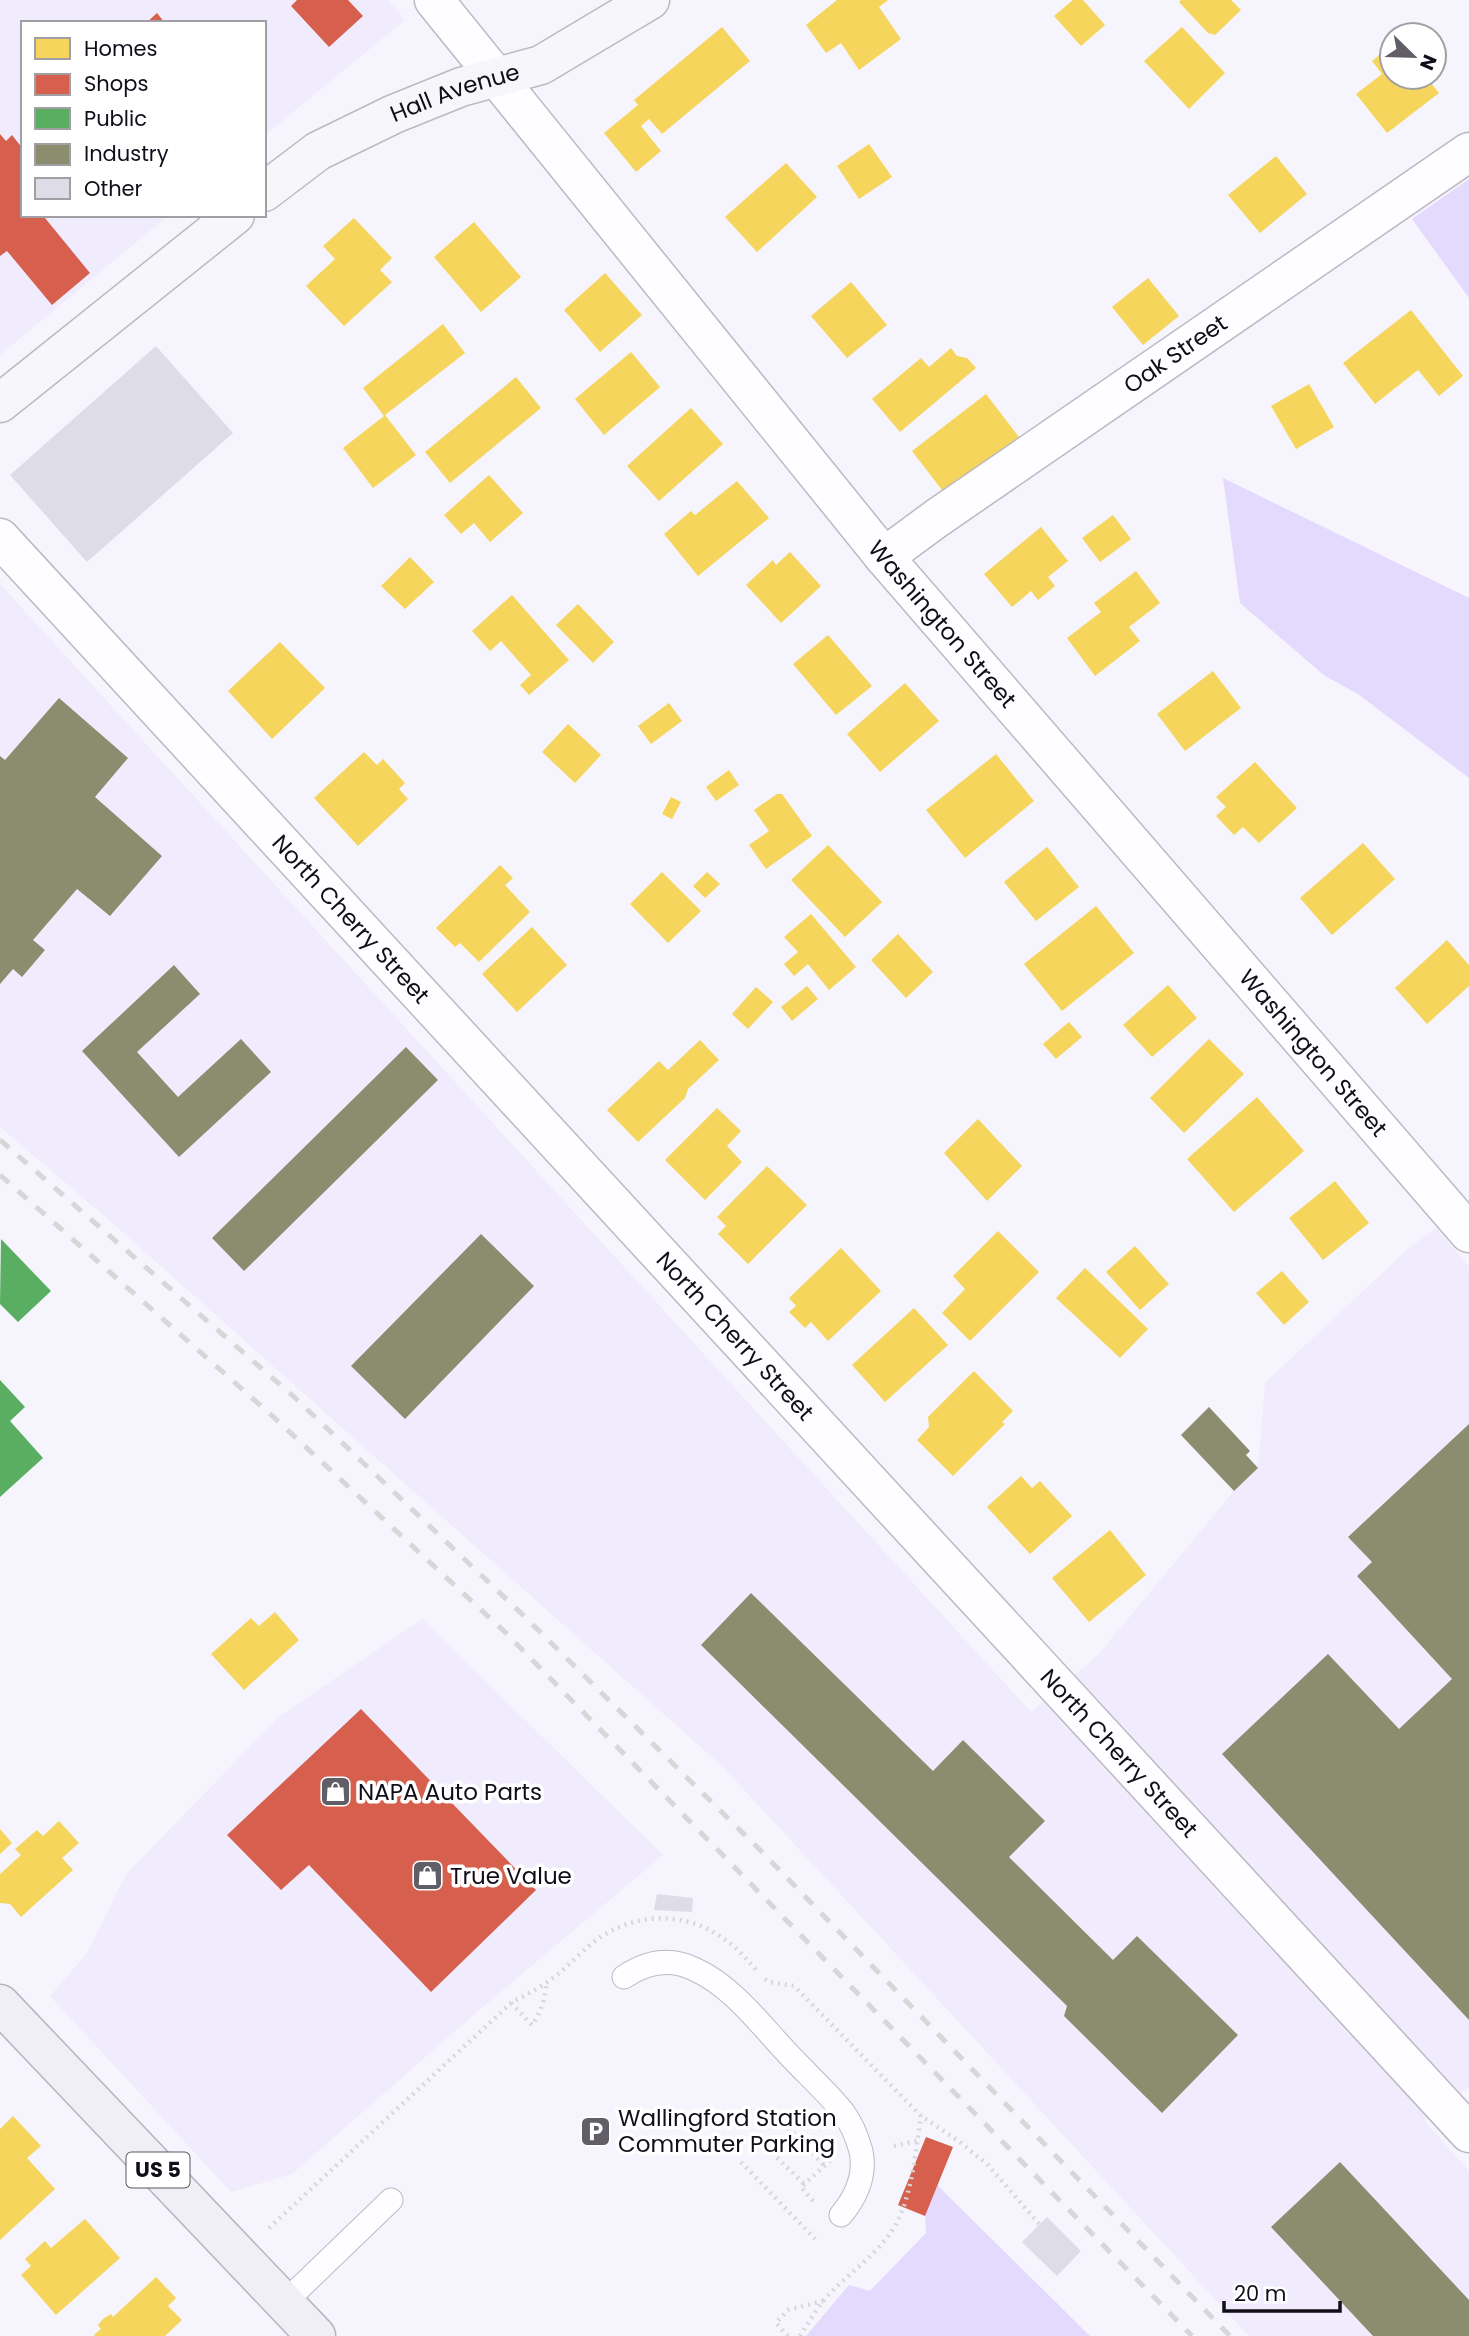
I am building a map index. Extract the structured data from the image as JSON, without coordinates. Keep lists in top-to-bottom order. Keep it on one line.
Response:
{"streets":{"main road":["Hall Avenue","US 5"],"street":["Oak Street","Washington Street","North Cherry Street"]},"crossings":[["Hall Avenue","Washington Street"],["Oak Street","Washington Street"]],"places":{"shop":["NAPA Auto Parts","True Value"],"parking":["Wallingford Station Commuter Parking"]},"legend":["Homes","Shops","Public","Industry","Other"],"scale_bar":"20 m","north":"bottom right"}
